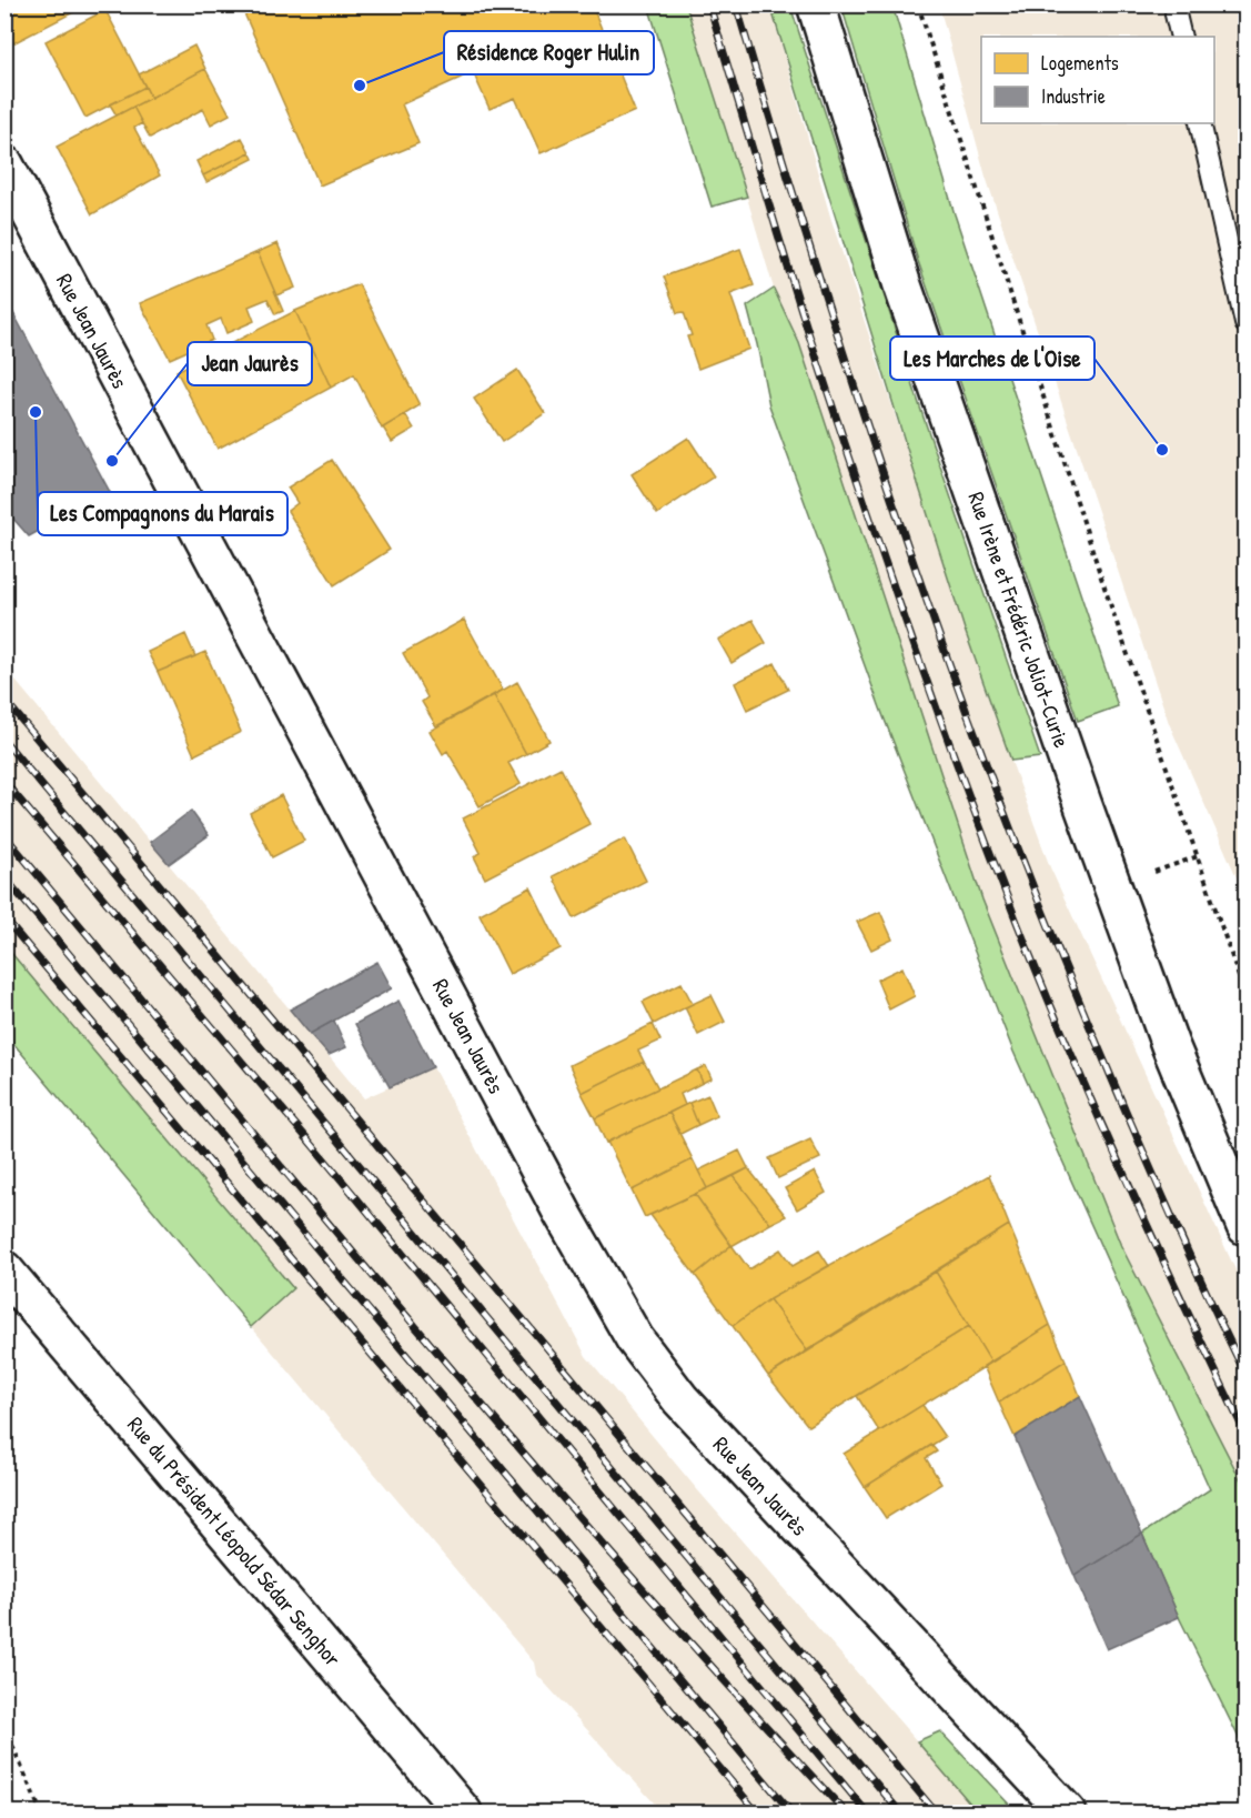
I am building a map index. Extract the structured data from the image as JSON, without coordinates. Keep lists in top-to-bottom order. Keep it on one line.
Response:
{"streets":{"street":["Rue Jean Jaurès","Rue Irène et Frédéric Joliot-Curie","Rue du Président Léopold Sédar Senghor"]},"places":["Résidence Roger Hulin","Les Compagnons du Marais","Les Marches de l'Oise","Jean Jaurès"],"legend":["Logements","Industrie"]}
